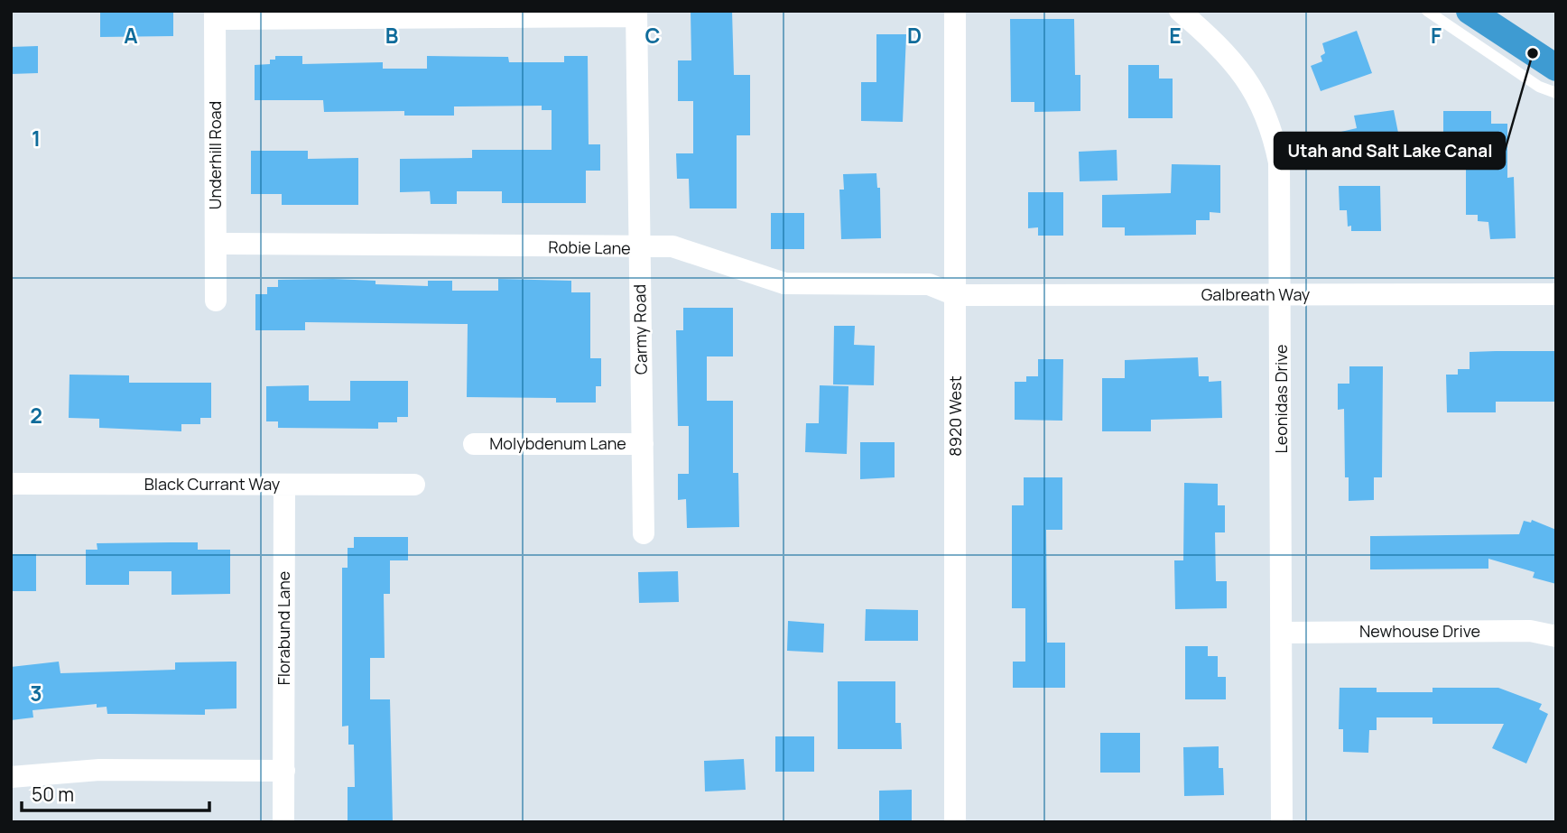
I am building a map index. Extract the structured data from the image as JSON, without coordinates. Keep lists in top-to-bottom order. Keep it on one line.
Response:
{"streets":{"street":["Underhill Road","Robie Lane","Galbreath Way","Carmy Road","Leonidas Drive","8920 West","Molybdenum Lane","Black Currant Way","Florabund Lane","Newhouse Drive"]},"crossings":[["Underhill Road","Robie Lane"],["Robie Lane","Galbreath Way"],["Robie Lane","Carmy Road"],["Robie Lane","8920 West"],["Galbreath Way","Leonidas Drive"],["Galbreath Way","8920 West"],["Carmy Road","Molybdenum Lane"],["Leonidas Drive","Newhouse Drive"],["Black Currant Way","Florabund Lane"]],"places":["Utah and Salt Lake Canal"],"scale_bar":"50 m","grid":{"columns":["A","B","C","D","E","F"],"rows":["1","2","3"]}}
